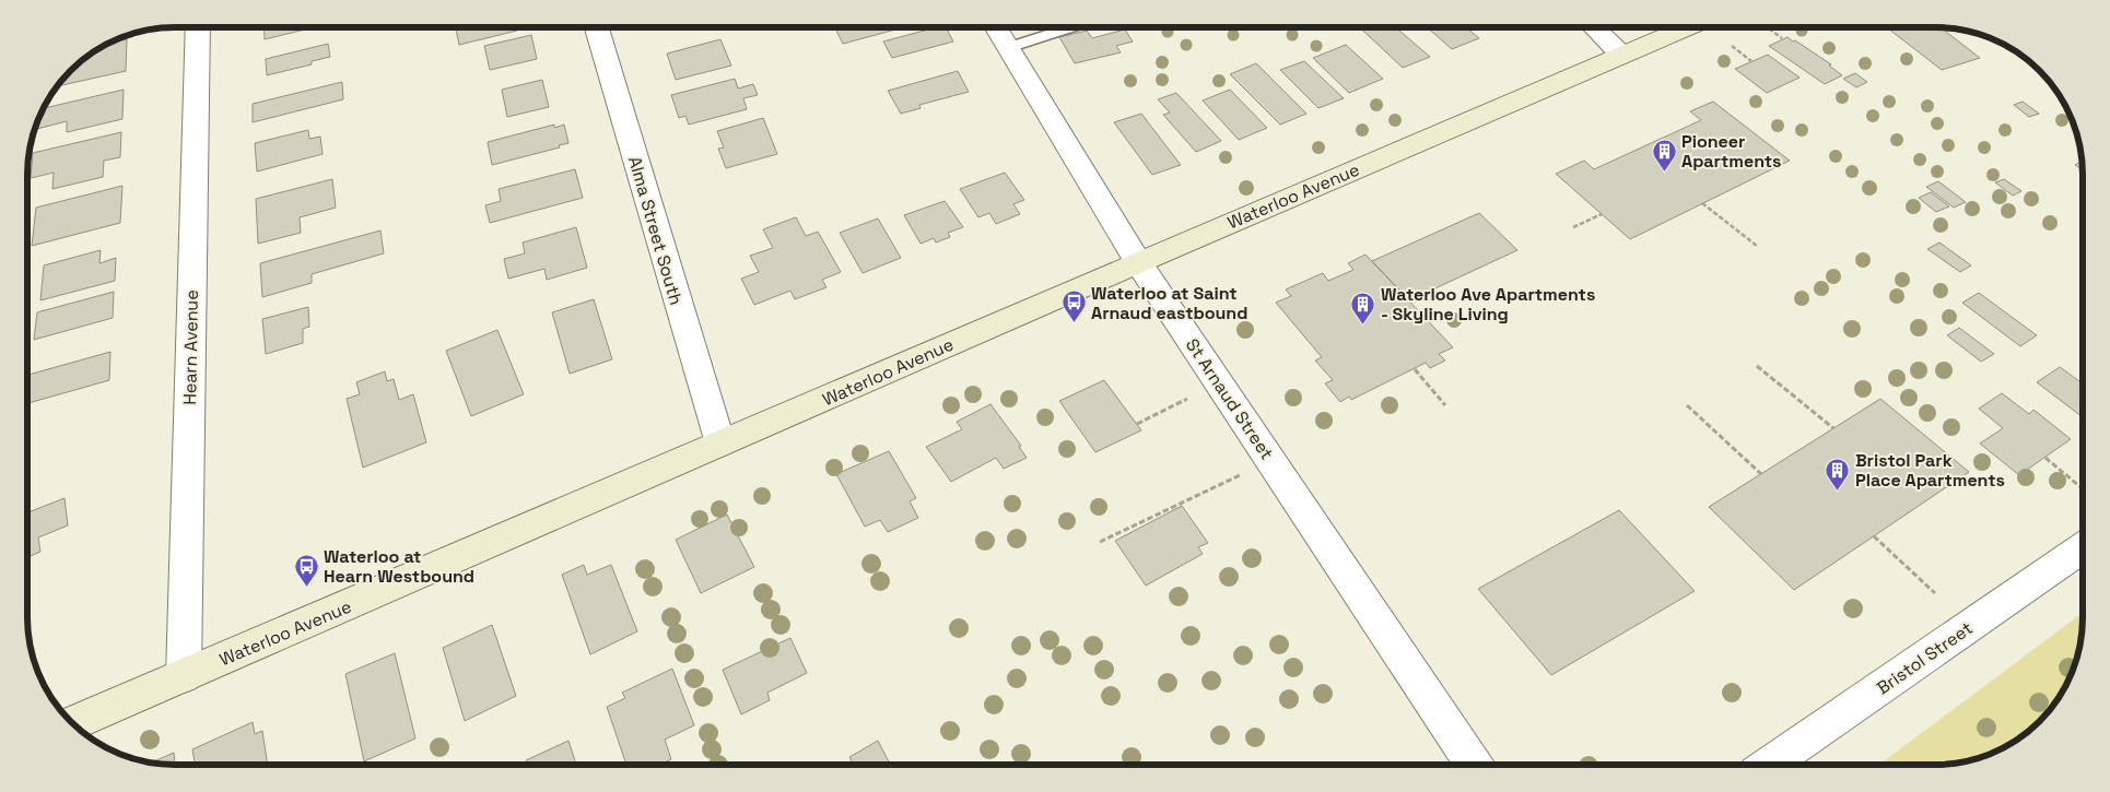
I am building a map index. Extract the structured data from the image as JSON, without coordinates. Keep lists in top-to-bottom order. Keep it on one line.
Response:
{"streets":{"street":["Waterloo Avenue","Alma Street South","Hearn Avenue","St Arnaud Street","Bristol Street"]},"crossings":[["Waterloo Avenue","Alma Street South"],["Waterloo Avenue","Hearn Avenue"],["Waterloo Avenue","St Arnaud Street"]],"places":{"building":["Pioneer Apartments","Waterloo Ave Apartments - Skyline Living","Bristol Park Place Apartments"],"bus stop":["Waterloo at Saint Arnaud eastbound","Waterloo at Hearn Westbound"]}}
